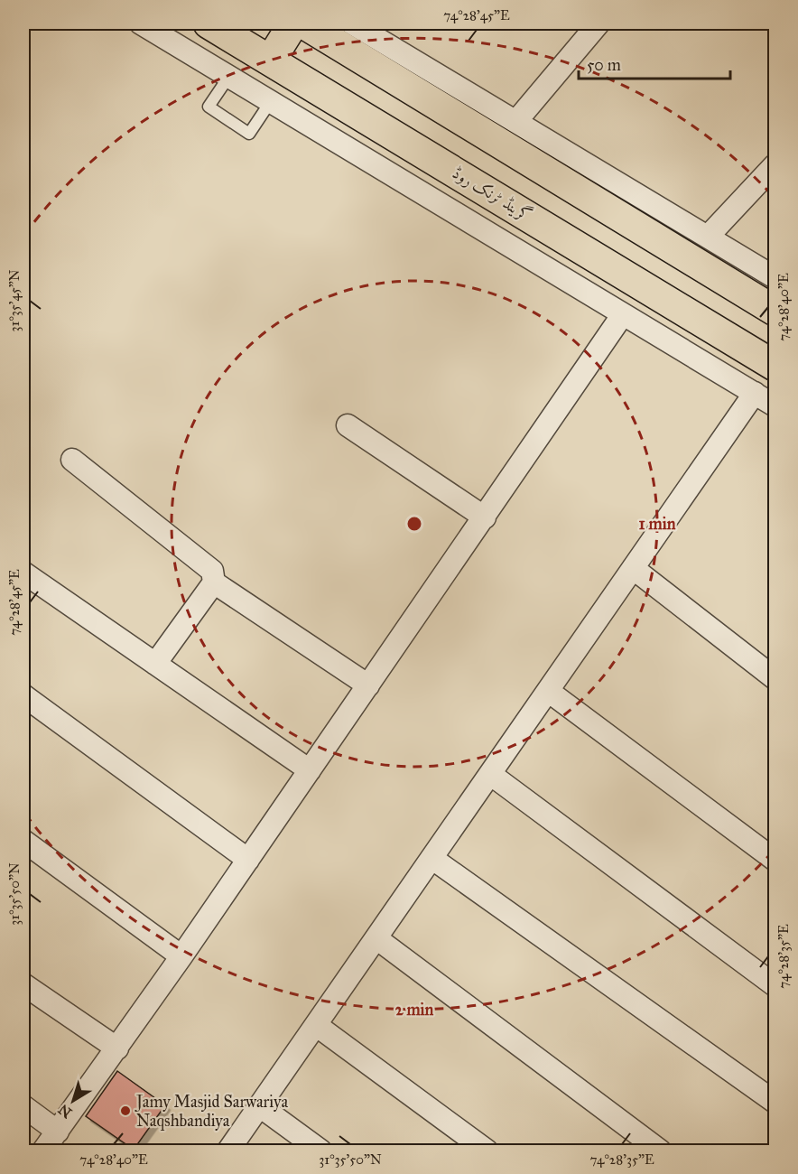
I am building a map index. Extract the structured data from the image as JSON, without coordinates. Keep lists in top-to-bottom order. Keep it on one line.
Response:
{"streets":{"highway":["گرینڈ ٹرنک روڈ"]},"places":["Jamy Masjid Sarwariya Naqshbandiya"],"scale_bar":"50 m","north":"bottom left","coordinates":["74°28'45\"E","31°35'45\"N","74°28'40\"E","31°35'50\"N","74°28'35\"E"],"rings":["1 min","2 min"]}
